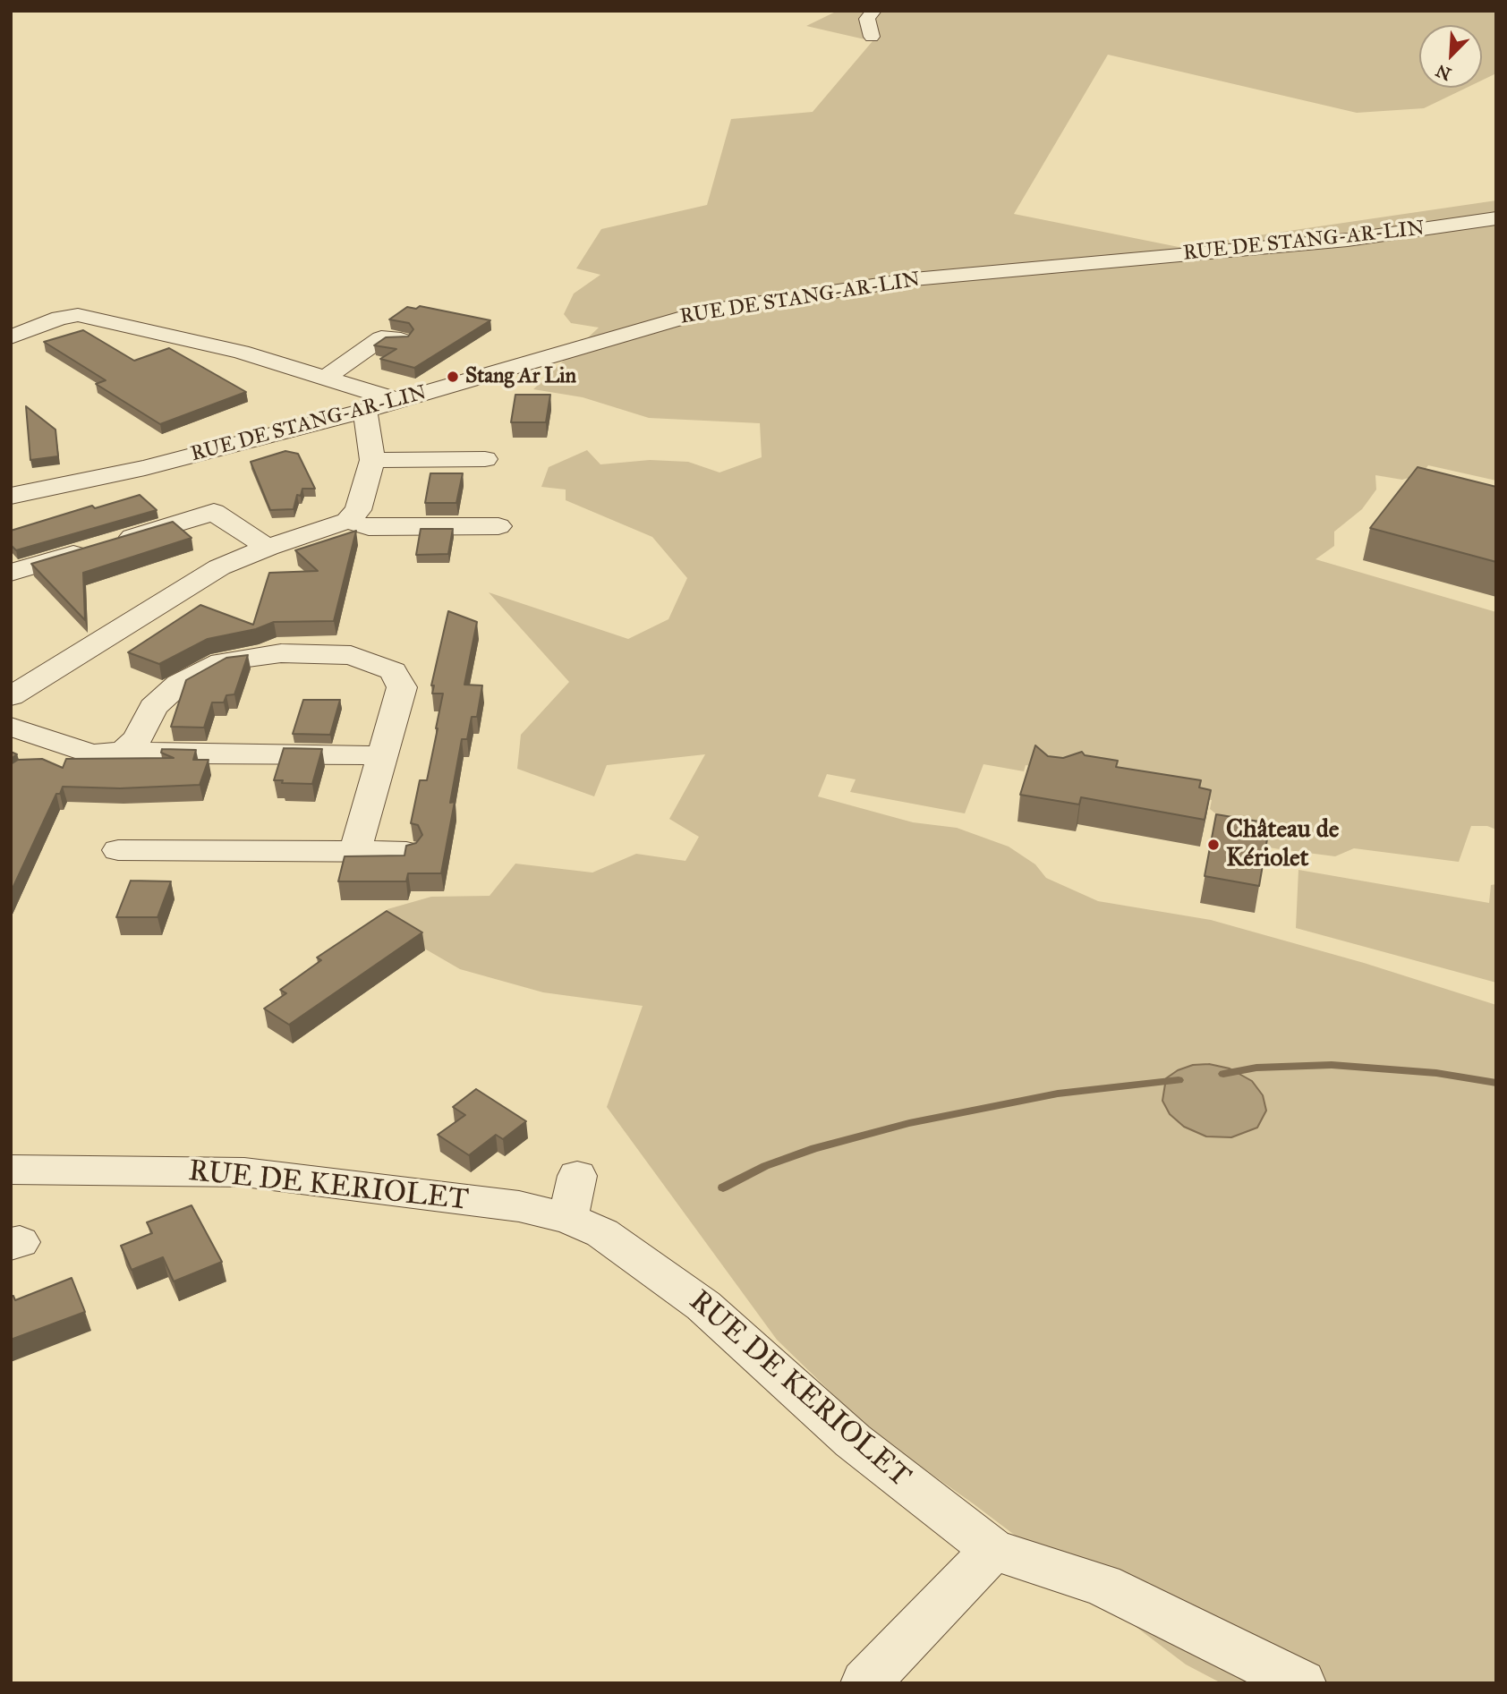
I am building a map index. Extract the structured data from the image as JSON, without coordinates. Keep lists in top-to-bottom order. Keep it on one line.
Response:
{"streets":{"street":["RUE DE STANG-AR-LIN","RUE DE KERIOLET"]},"places":["Stang Ar Lin","Château de Kériolet"],"north":"bottom left"}
